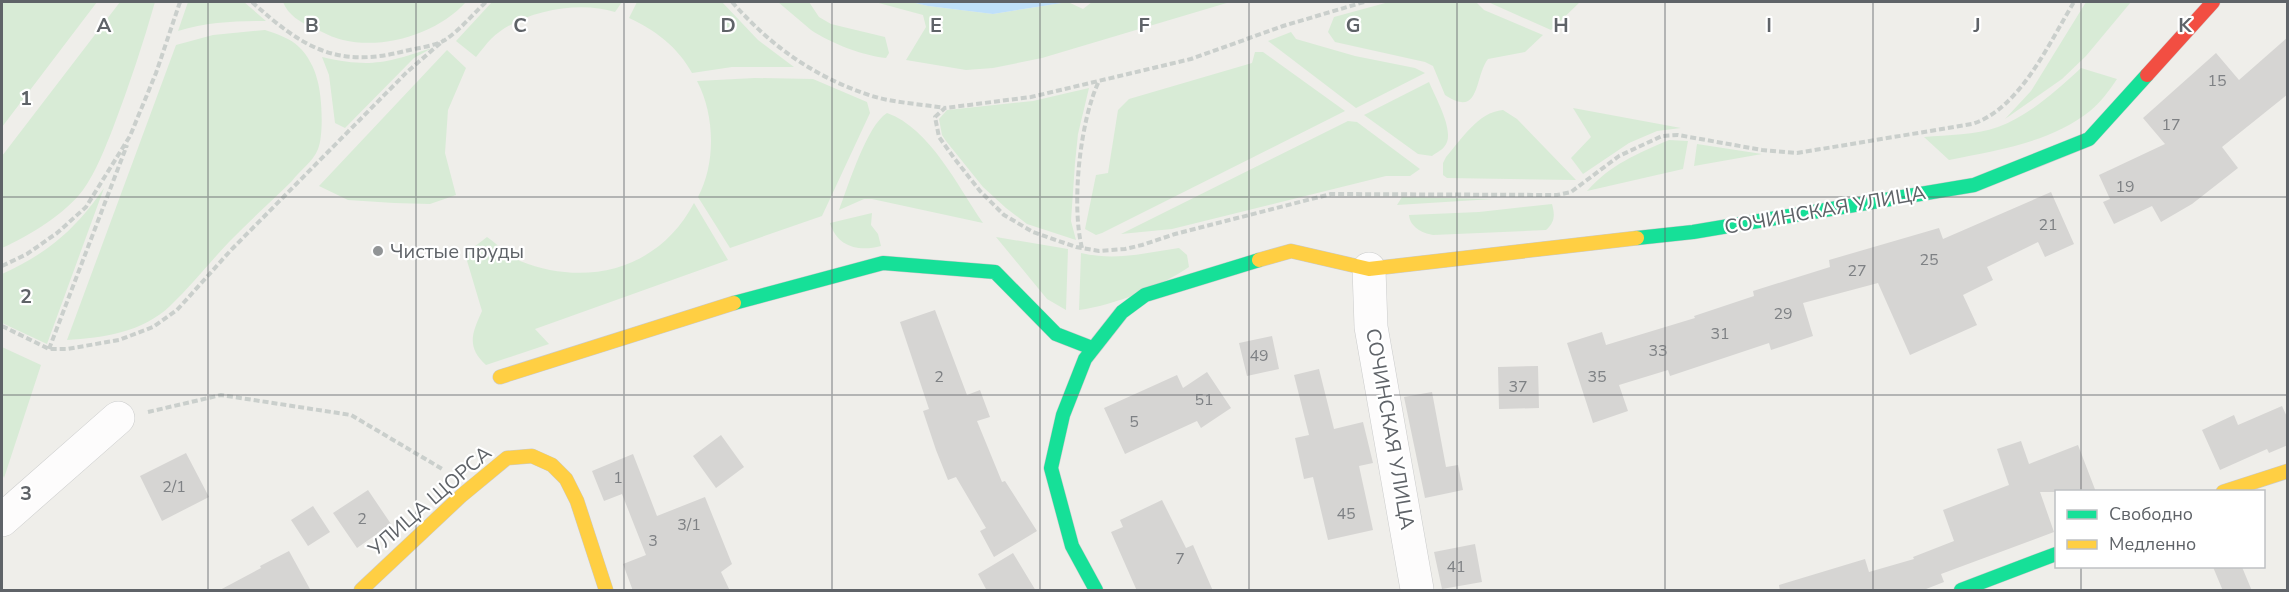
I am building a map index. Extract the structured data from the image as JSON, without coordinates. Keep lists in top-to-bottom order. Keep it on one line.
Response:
{"streets":{"street":["СОЧИНСКАЯ УЛИЦА","УЛИЦА ЩОРСА"]},"places":["Чистые пруды"],"house_numbers":["15","17","19","21","25","27","29","31","33","49","2","35","37","51","5","1","2/1","45","2","3/1","3","7","41"],"legend":["Свободно","Медленно"],"grid":{"columns":["A","B","C","D","E","F","G","H","I","J","K"],"rows":["1","2","3"]}}
